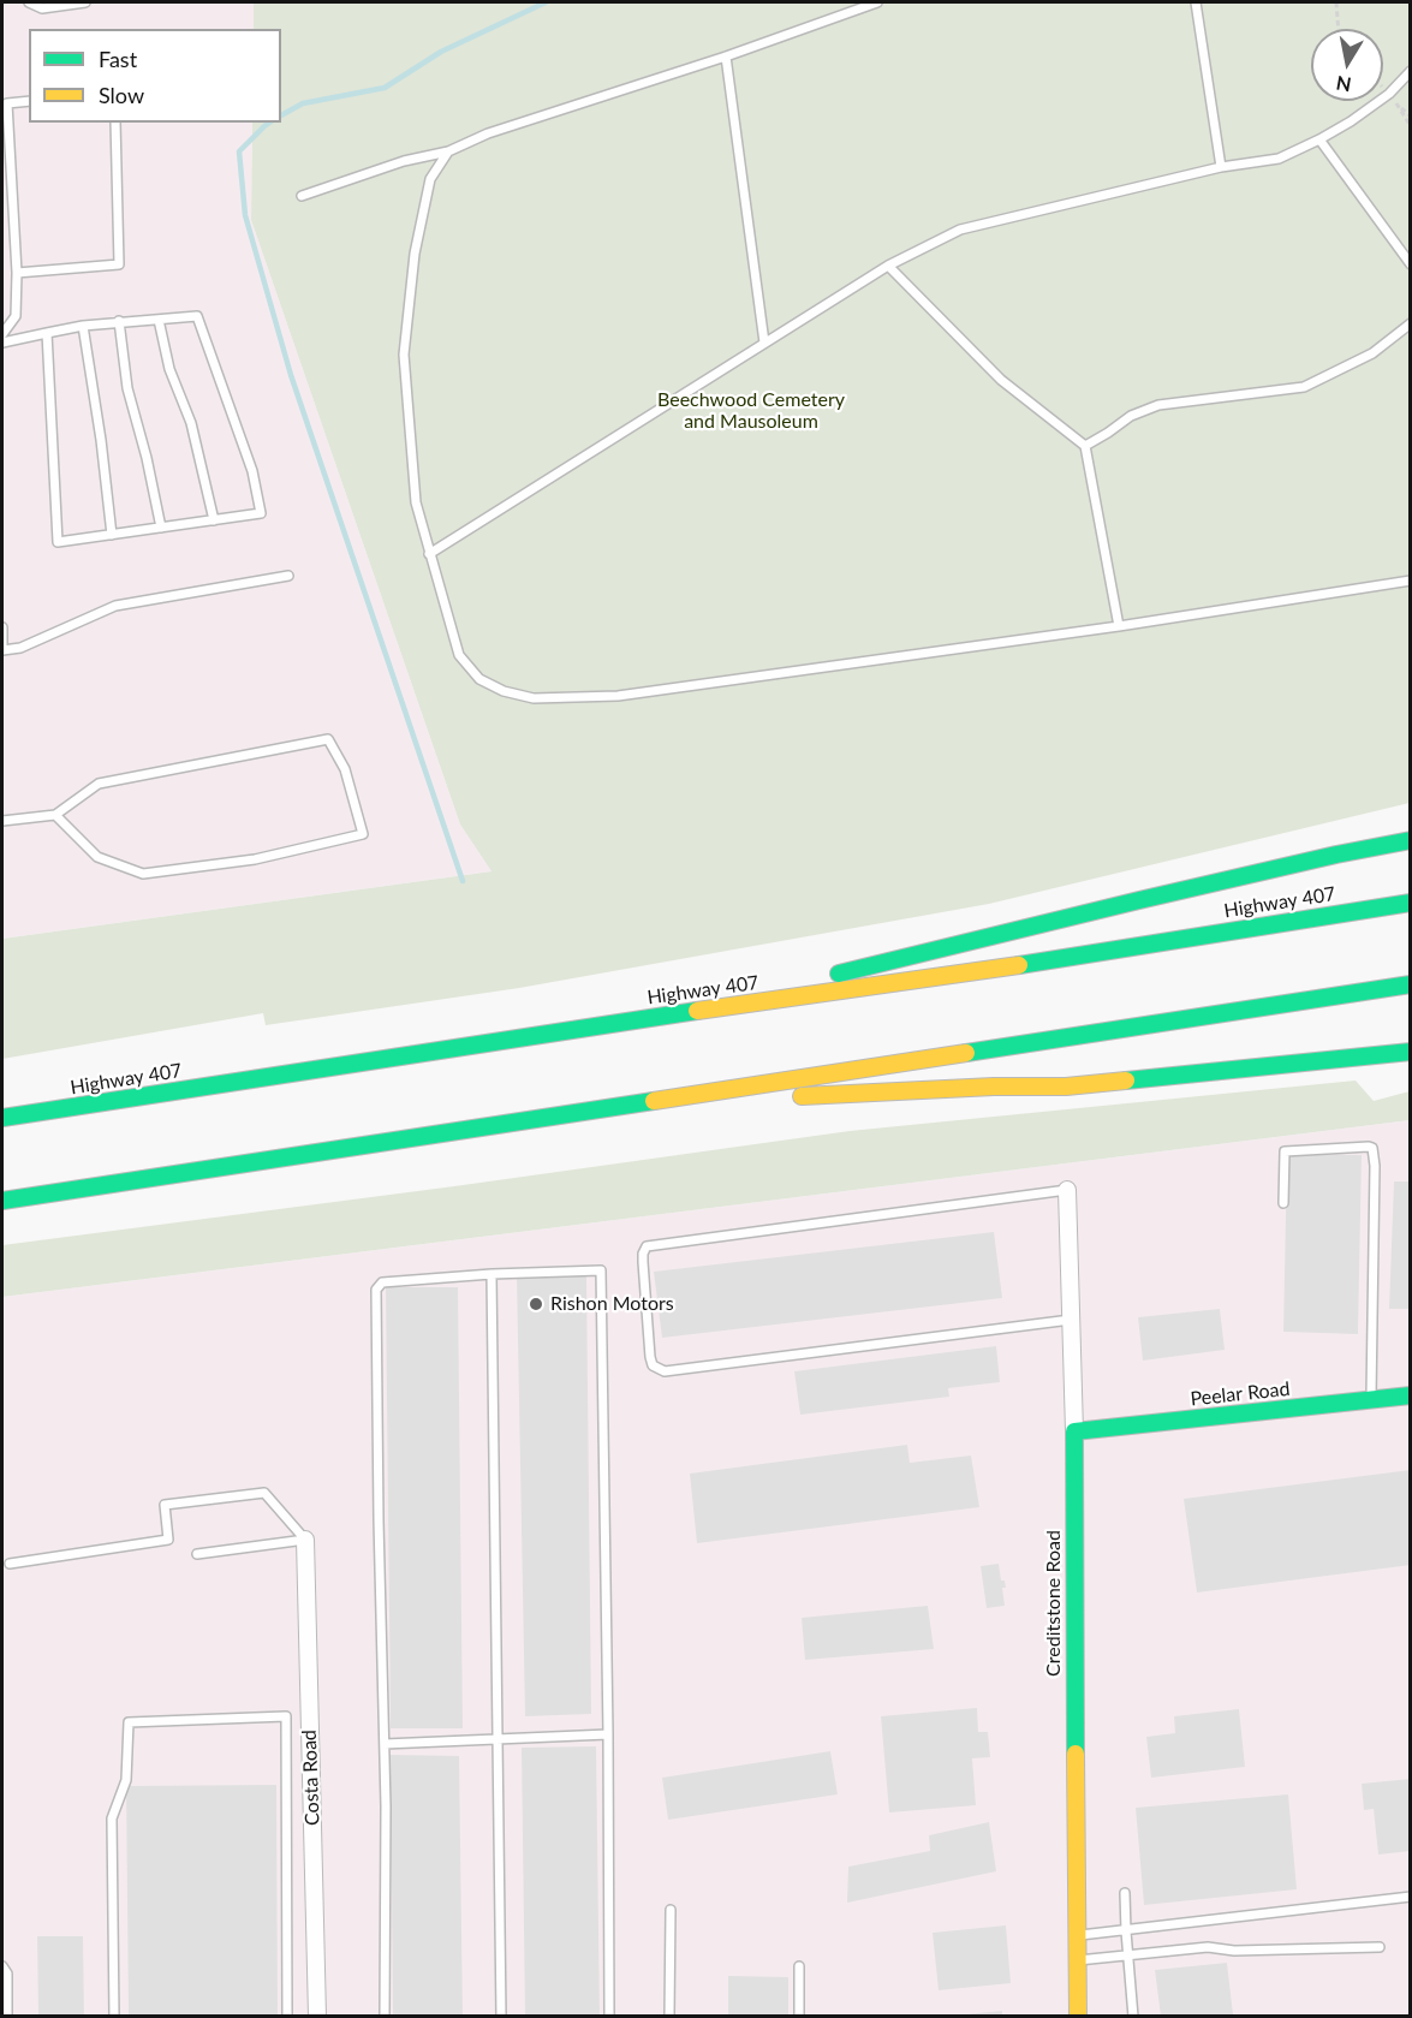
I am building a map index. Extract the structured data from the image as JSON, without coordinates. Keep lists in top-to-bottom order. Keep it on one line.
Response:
{"streets":{"main road":["Highway 407","Peelar Road","Creditstone Road"],"street":["Costa Road"]},"crossings":[["Peelar Road","Creditstone Road"]],"parks":["Beechwood Cemetery and Mausoleum"],"places":["Rishon Motors"],"legend":["Fast","Slow"],"north":"bottom"}
